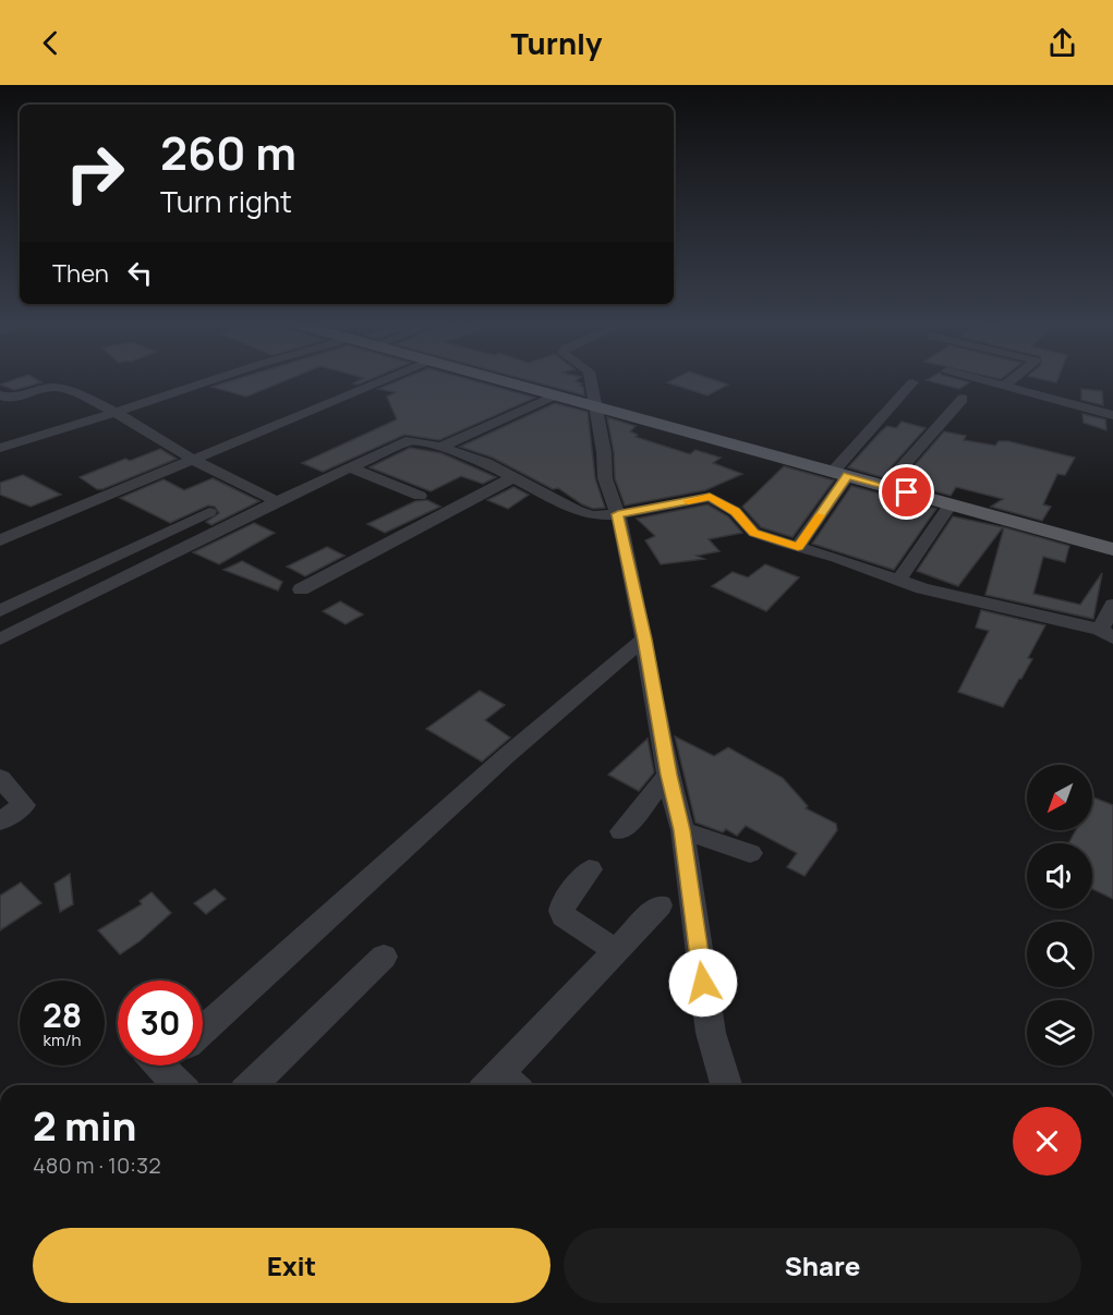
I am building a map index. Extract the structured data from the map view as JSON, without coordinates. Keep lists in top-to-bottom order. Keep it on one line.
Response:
{"north":"bottom left","page":{"header":"Turnly","turn":["260 m","Turn right"],"then":"Then","speed":"28 km/h","limit":"30","heading":["2 min","480 m · 10:32"],"buttons":["Exit","Share"]}}
